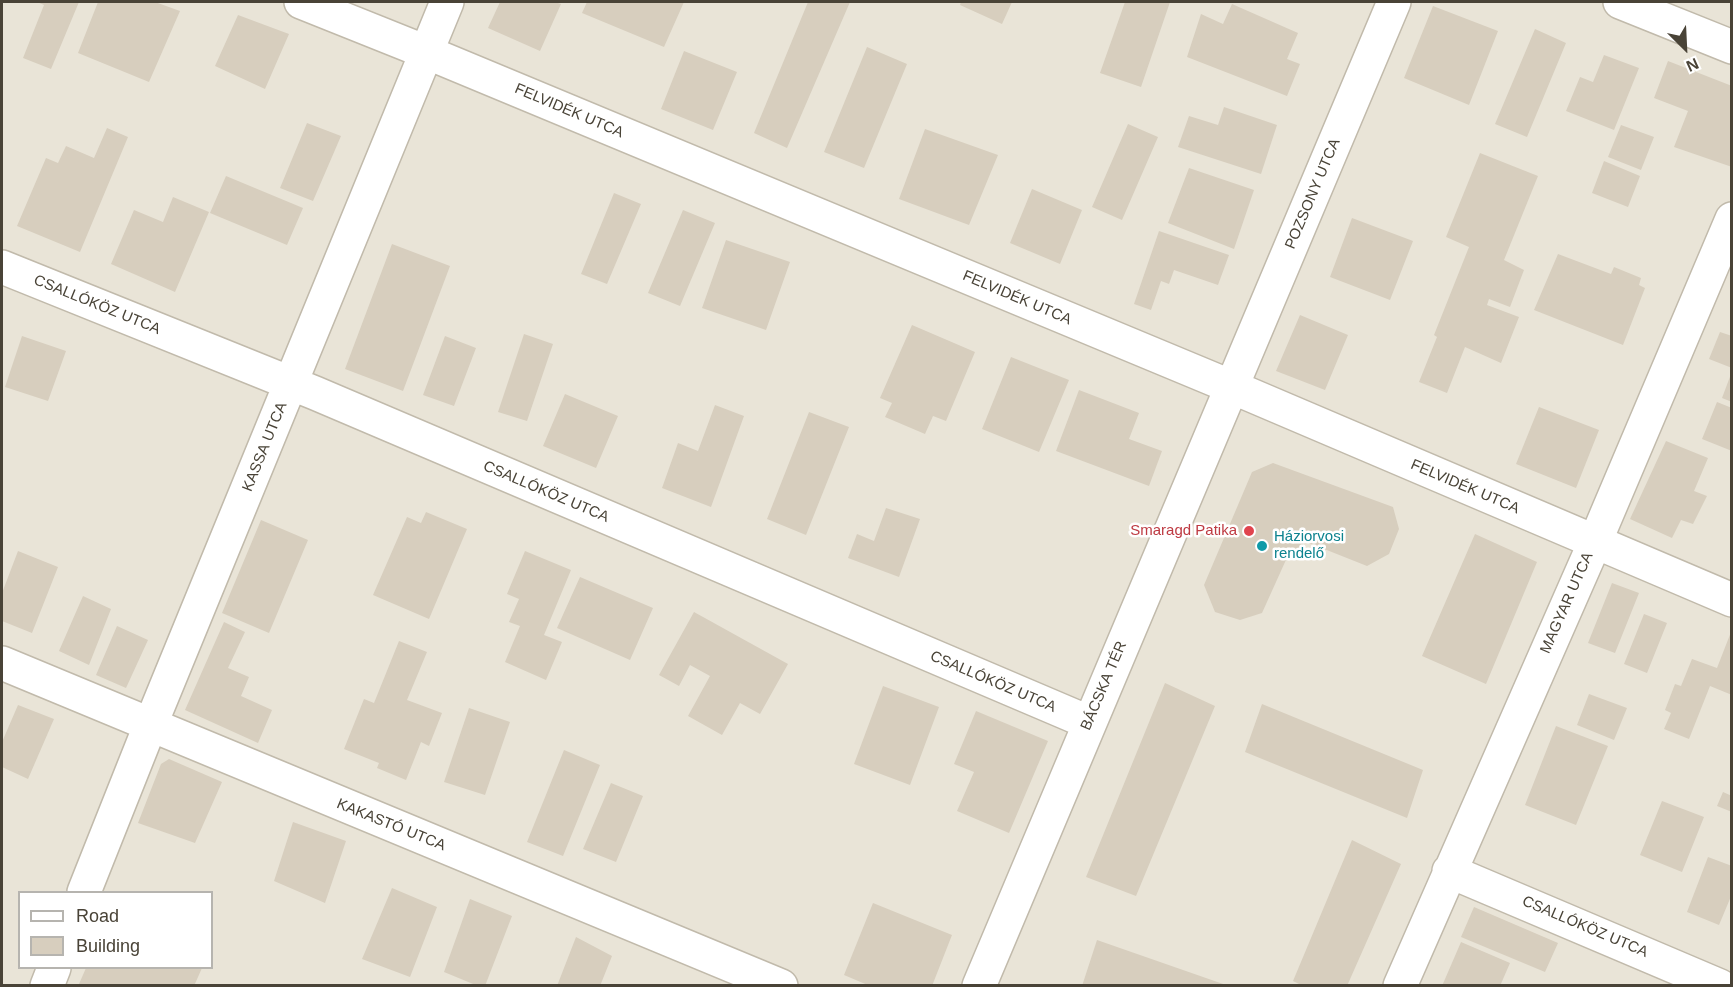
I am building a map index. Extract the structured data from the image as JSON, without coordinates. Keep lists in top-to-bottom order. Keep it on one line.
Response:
{"streets":{"street":["FELVIDÉK UTCA","POZSONY UTCA","CSALLÓKÖZ UTCA","KASSA UTCA","MAGYAR UTCA","BÁCSKA TÉR","KAKASTÓ UTCA"]},"crossings":[["FELVIDÉK UTCA","POZSONY UTCA"],["FELVIDÉK UTCA","KASSA UTCA"],["FELVIDÉK UTCA","MAGYAR UTCA"],["FELVIDÉK UTCA","BÁCSKA TÉR"],["POZSONY UTCA","BÁCSKA TÉR"],["CSALLÓKÖZ UTCA","KASSA UTCA"],["CSALLÓKÖZ UTCA","MAGYAR UTCA"],["CSALLÓKÖZ UTCA","BÁCSKA TÉR"],["KASSA UTCA","KAKASTÓ UTCA"]],"places":["Smaragd Patika","Háziorvosi rendelő"],"legend":["Road","Building"],"north":"bottom right"}
